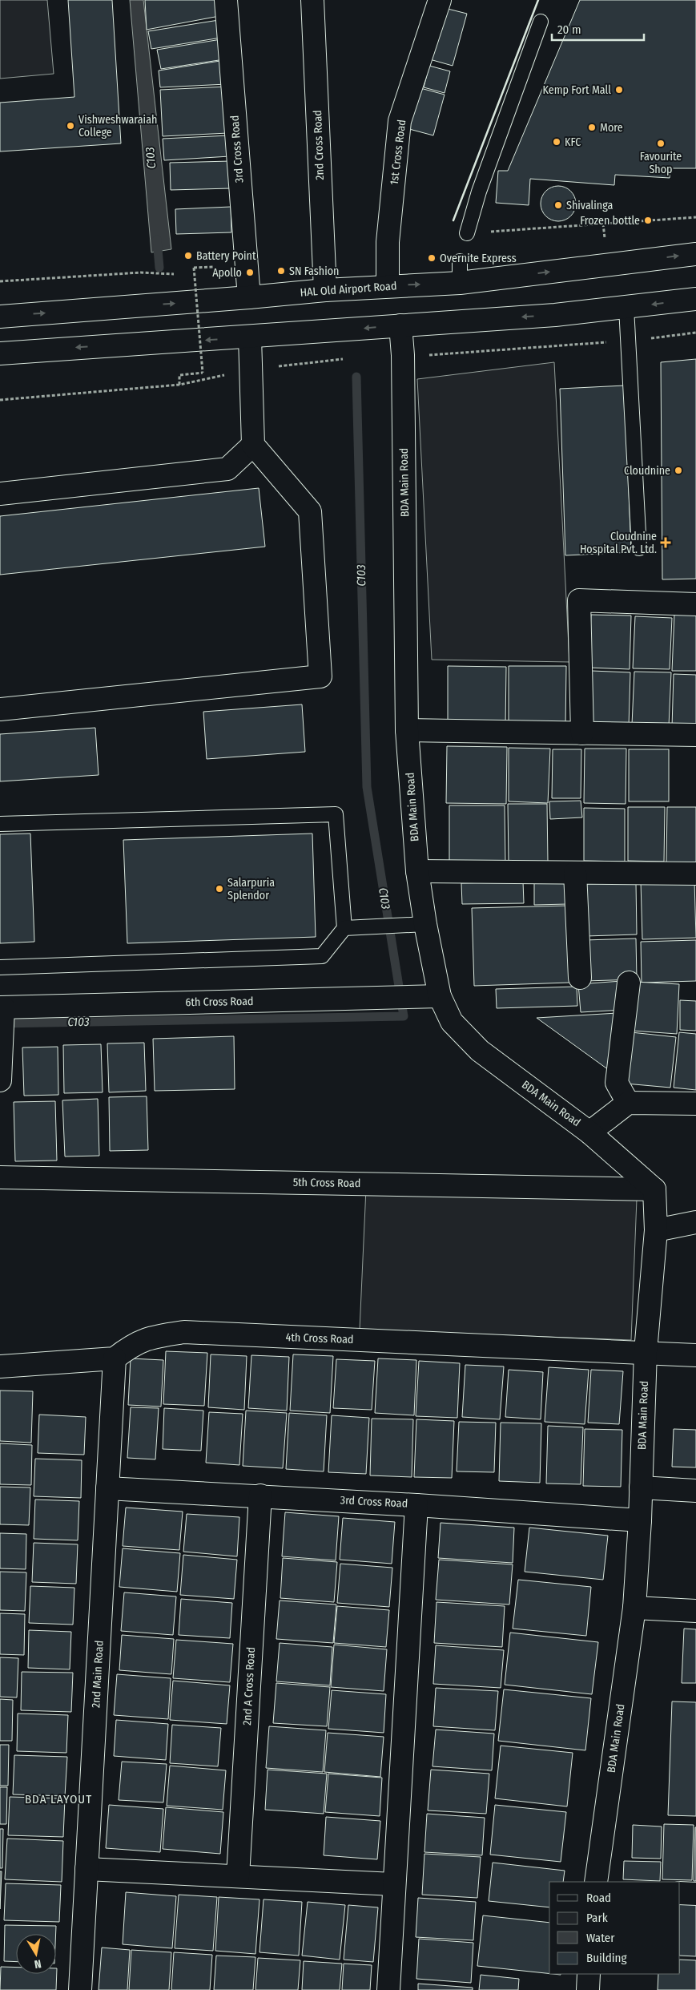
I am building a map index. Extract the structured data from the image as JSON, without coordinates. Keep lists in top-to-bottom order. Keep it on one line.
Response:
{"streets":{"street":["2nd Cross Road","3rd Cross Road","1st Cross Road","HAL Old Airport Road","BDA Main Road","6th Cross Road","5th Cross Road","4th Cross Road","2nd Main Road","2nd A Cross Road"]},"crossings":[["2nd Cross Road","HAL Old Airport Road"],["3rd Cross Road","HAL Old Airport Road"],["3rd Cross Road","BDA Main Road"],["3rd Cross Road","2nd Main Road"],["3rd Cross Road","2nd A Cross Road"],["1st Cross Road","HAL Old Airport Road"],["BDA Main Road","6th Cross Road"],["BDA Main Road","5th Cross Road"],["BDA Main Road","4th Cross Road"],["4th Cross Road","2nd Main Road"]],"districts":["BDA LAYOUT"],"water":["C103"],"places":{"other":["Kemp Fort Mall","Vishweshwaraiah College","More","KFC","Favourite Shop","Shivalinga","Frozen bottle","Battery Point","Overnite Express","SN Fashion","Apollo","Cloudnine","Salarpuria Splendor"],"health":["Cloudnine Hospital Pvt. Ltd."]},"legend":["Road","Park","Water","Building"],"scale_bar":"20 m","north":"bottom"}
